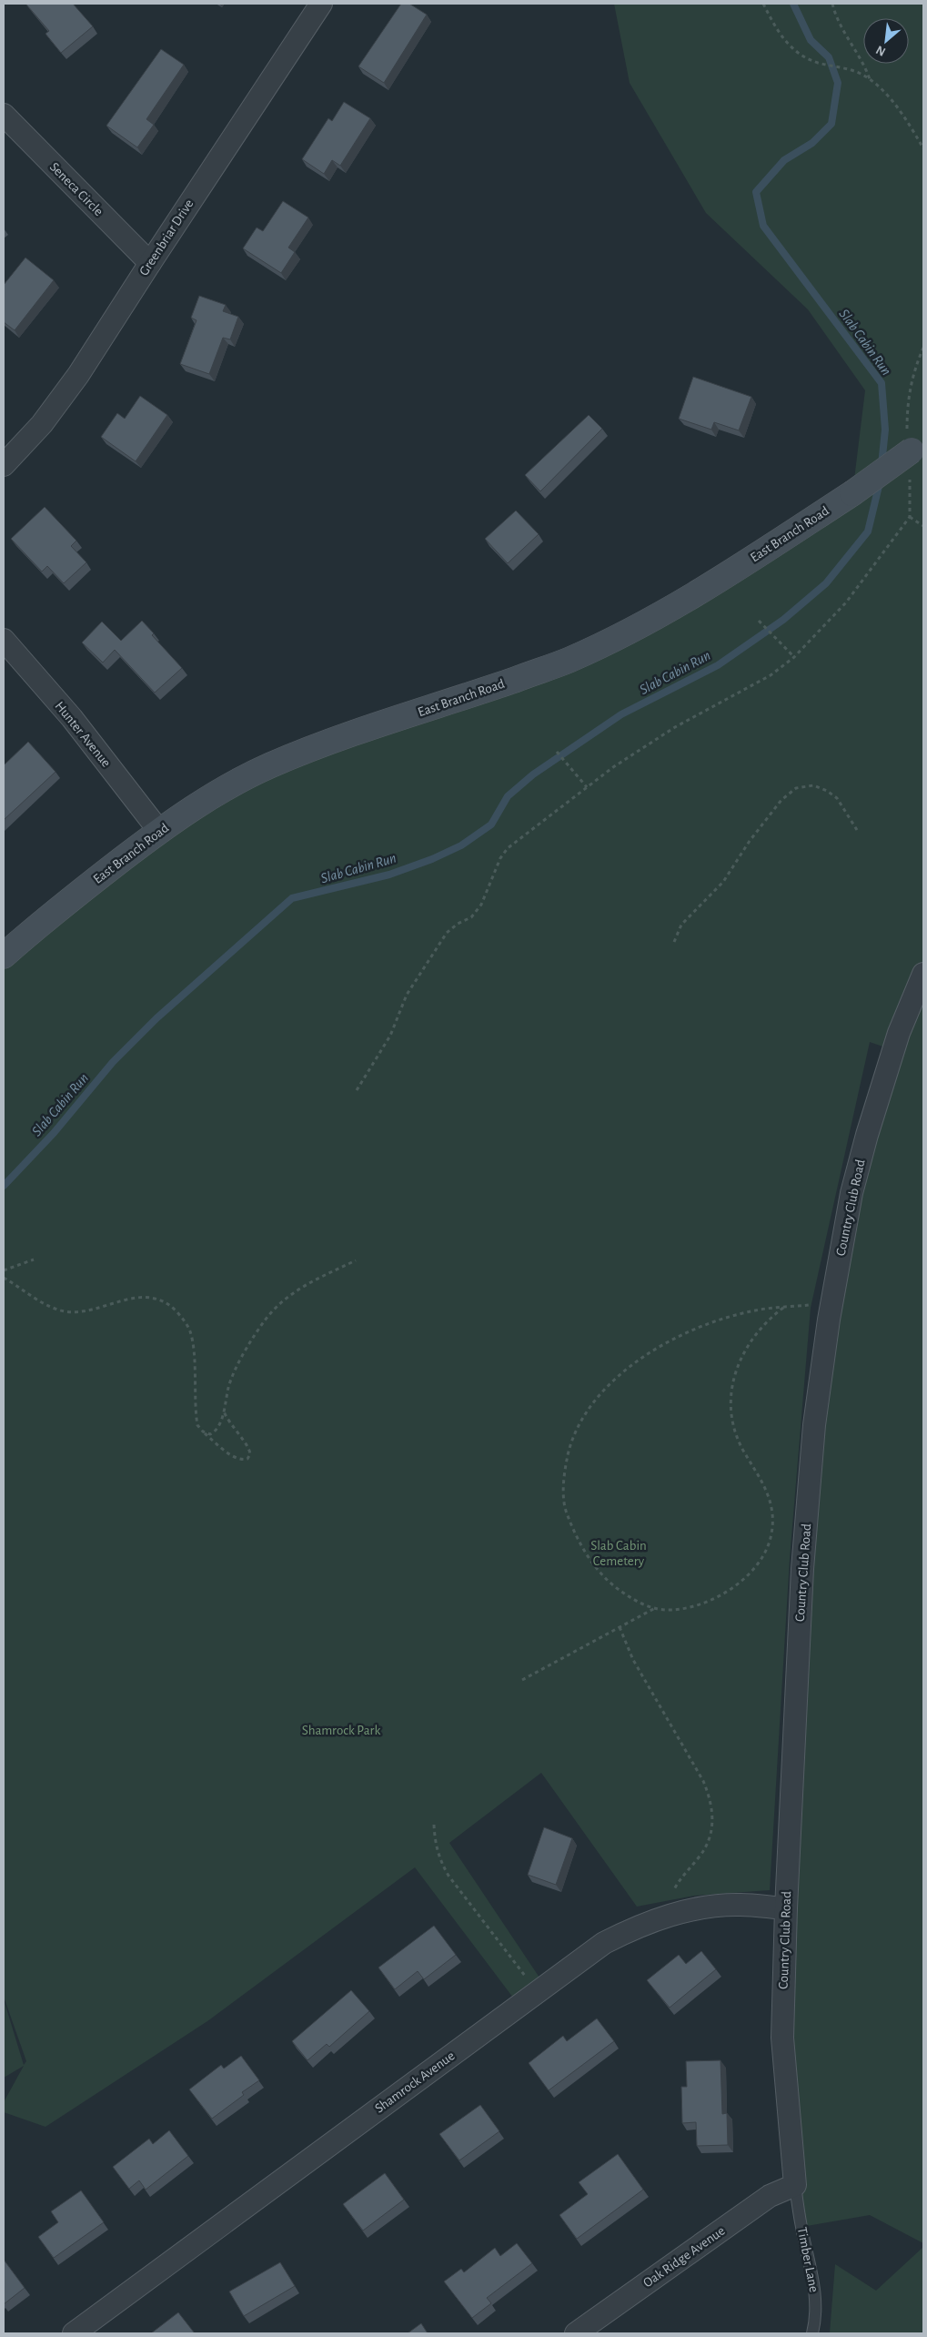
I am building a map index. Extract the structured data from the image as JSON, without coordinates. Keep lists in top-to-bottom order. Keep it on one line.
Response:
{"streets":{"main road":["East Branch Road"],"street":["Seneca Circle","Greenbriar Drive","Hunter Avenue","Country Club Road","Shamrock Avenue","Oak Ridge Avenue"],"lane":["Timber Lane"]},"crossings":[["Seneca Circle","Greenbriar Drive"],["East Branch Road","Hunter Avenue"],["Country Club Road","Shamrock Avenue"],["Country Club Road","Oak Ridge Avenue"],["Country Club Road","Timber Lane"],["Oak Ridge Avenue","Timber Lane"]],"water":["Slab Cabin Run"],"parks":["Slab Cabin Cemetery","Shamrock Park"],"north":"bottom left"}
